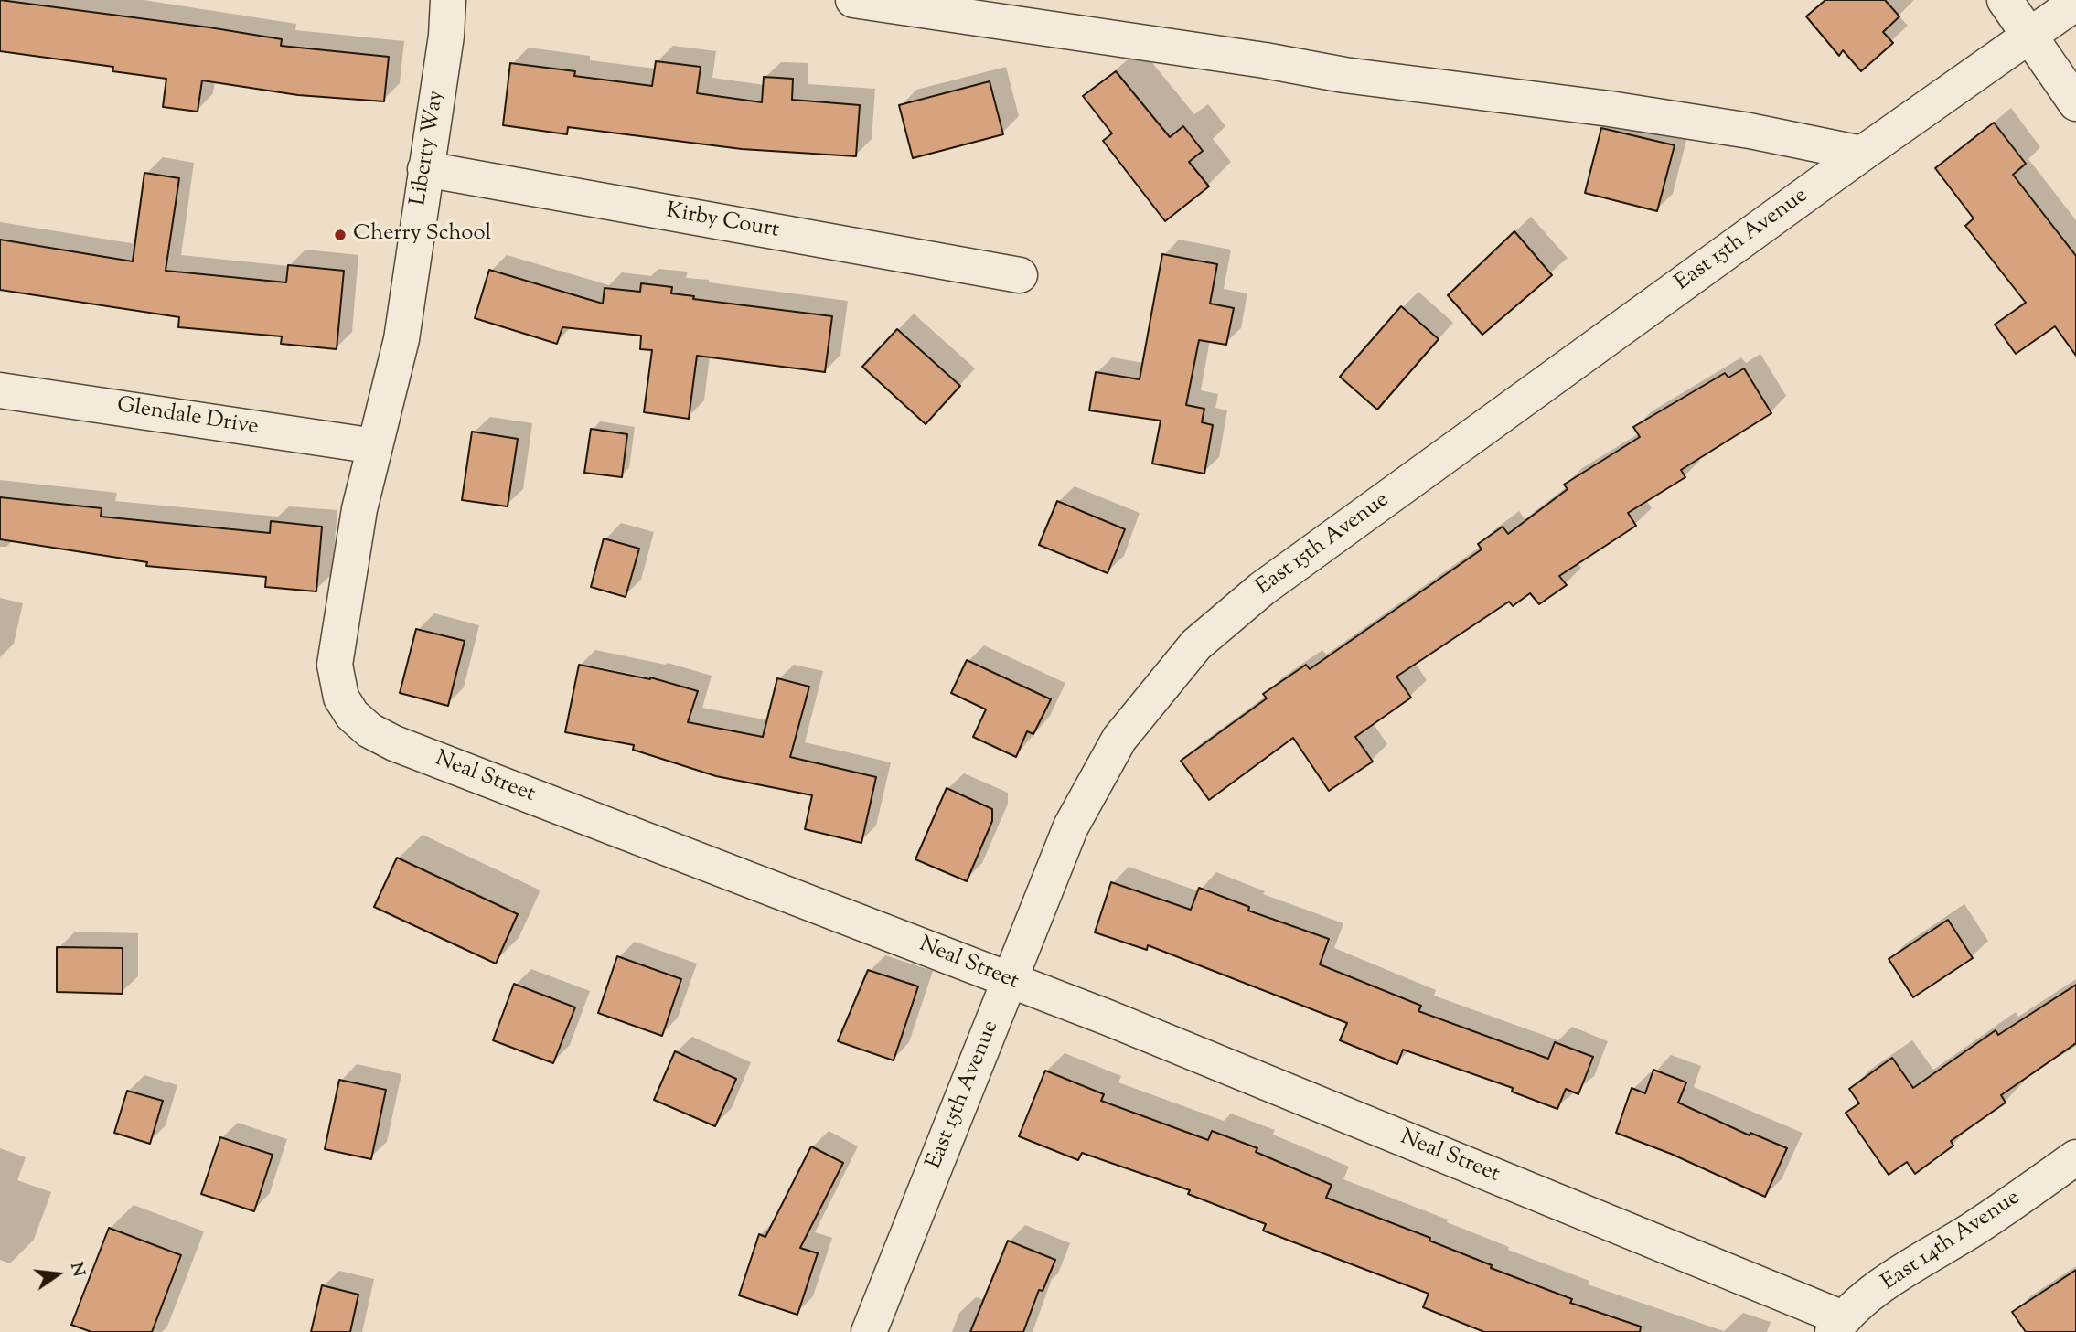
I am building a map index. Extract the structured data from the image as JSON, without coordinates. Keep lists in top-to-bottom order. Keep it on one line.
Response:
{"streets":{"street":["Liberty Way","Kirby Court","East 15th Avenue","Glendale Drive","Neal Street","East 14th Avenue"]},"crossings":[["Liberty Way","Kirby Court"],["Liberty Way","Glendale Drive"],["Liberty Way","Neal Street"],["East 15th Avenue","Neal Street"],["Glendale Drive","Neal Street"],["Neal Street","East 14th Avenue"]],"places":["Cherry School"],"north":"right"}
